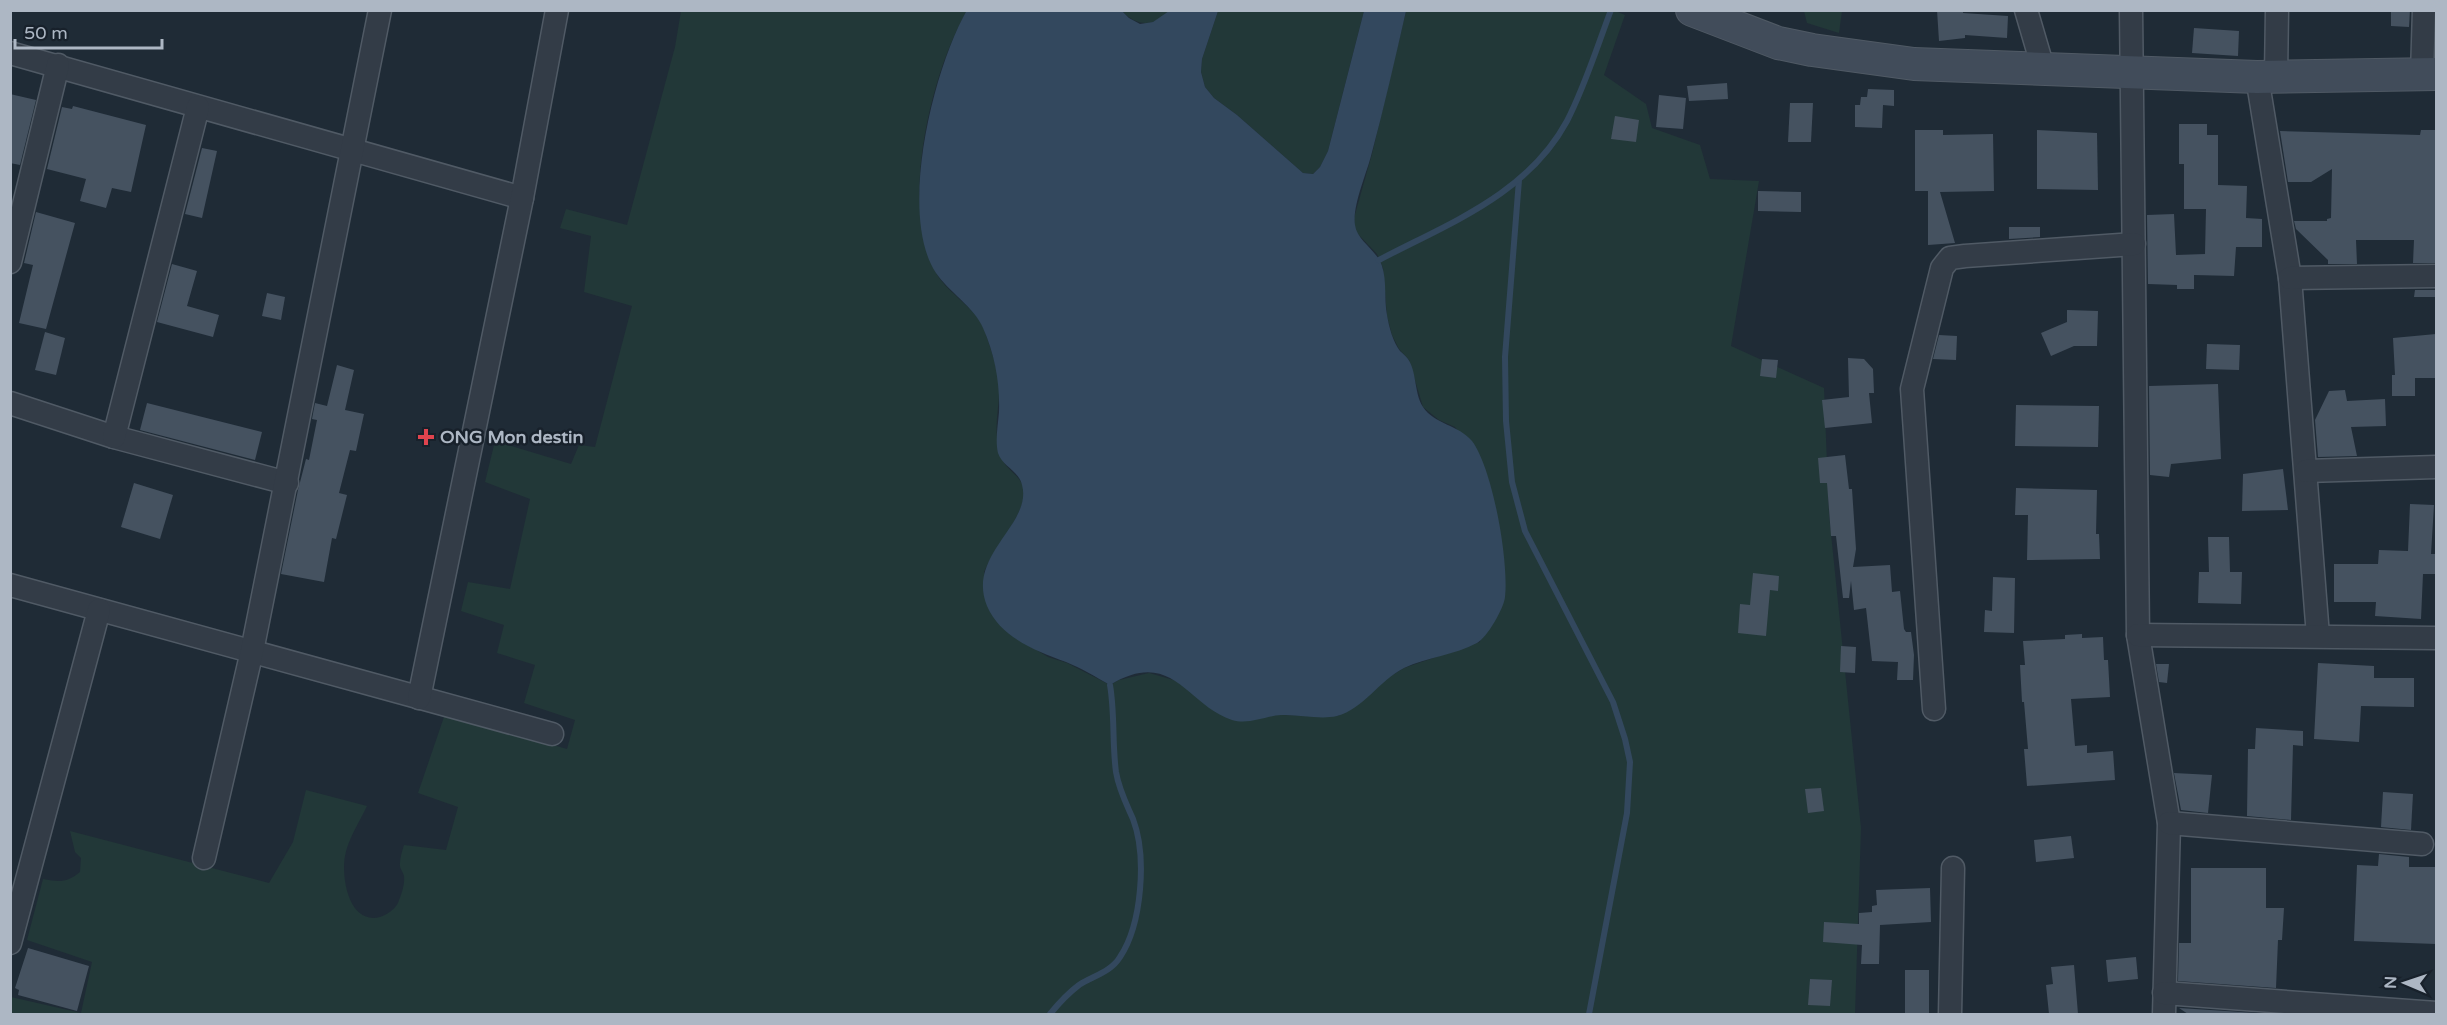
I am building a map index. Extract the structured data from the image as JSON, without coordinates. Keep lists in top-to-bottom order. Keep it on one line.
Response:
{"places":{"health":["ONG Mon destin"]},"scale_bar":"50 m","north":"left"}
